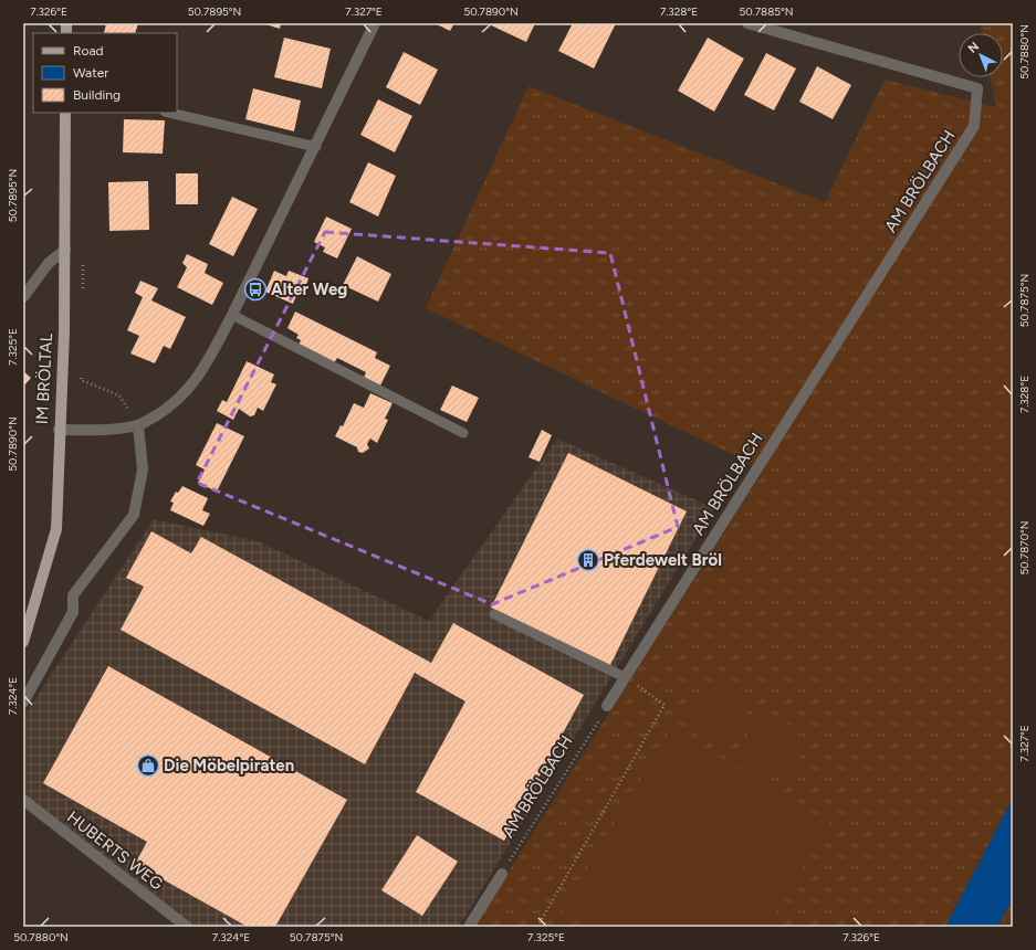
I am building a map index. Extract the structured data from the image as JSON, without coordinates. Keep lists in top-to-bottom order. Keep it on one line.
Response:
{"streets":{"main road":["IM BRÖLTAL"],"street":["AM BRÖLBACH","HUBERTS WEG"]},"places":{"bus stop":["Alter Weg"],"building":["Pferdewelt Bröl"],"shop":["Die Möbelpiraten"]},"legend":["Road","Water","Building"],"north":"top left","coordinates":["7.326°E","50.7895°N","7.327°E","50.7890°N","7.328°E","50.7885°N","50.7880°N","50.7875°N","7.325°E","50.7870°N","7.324°E"]}
